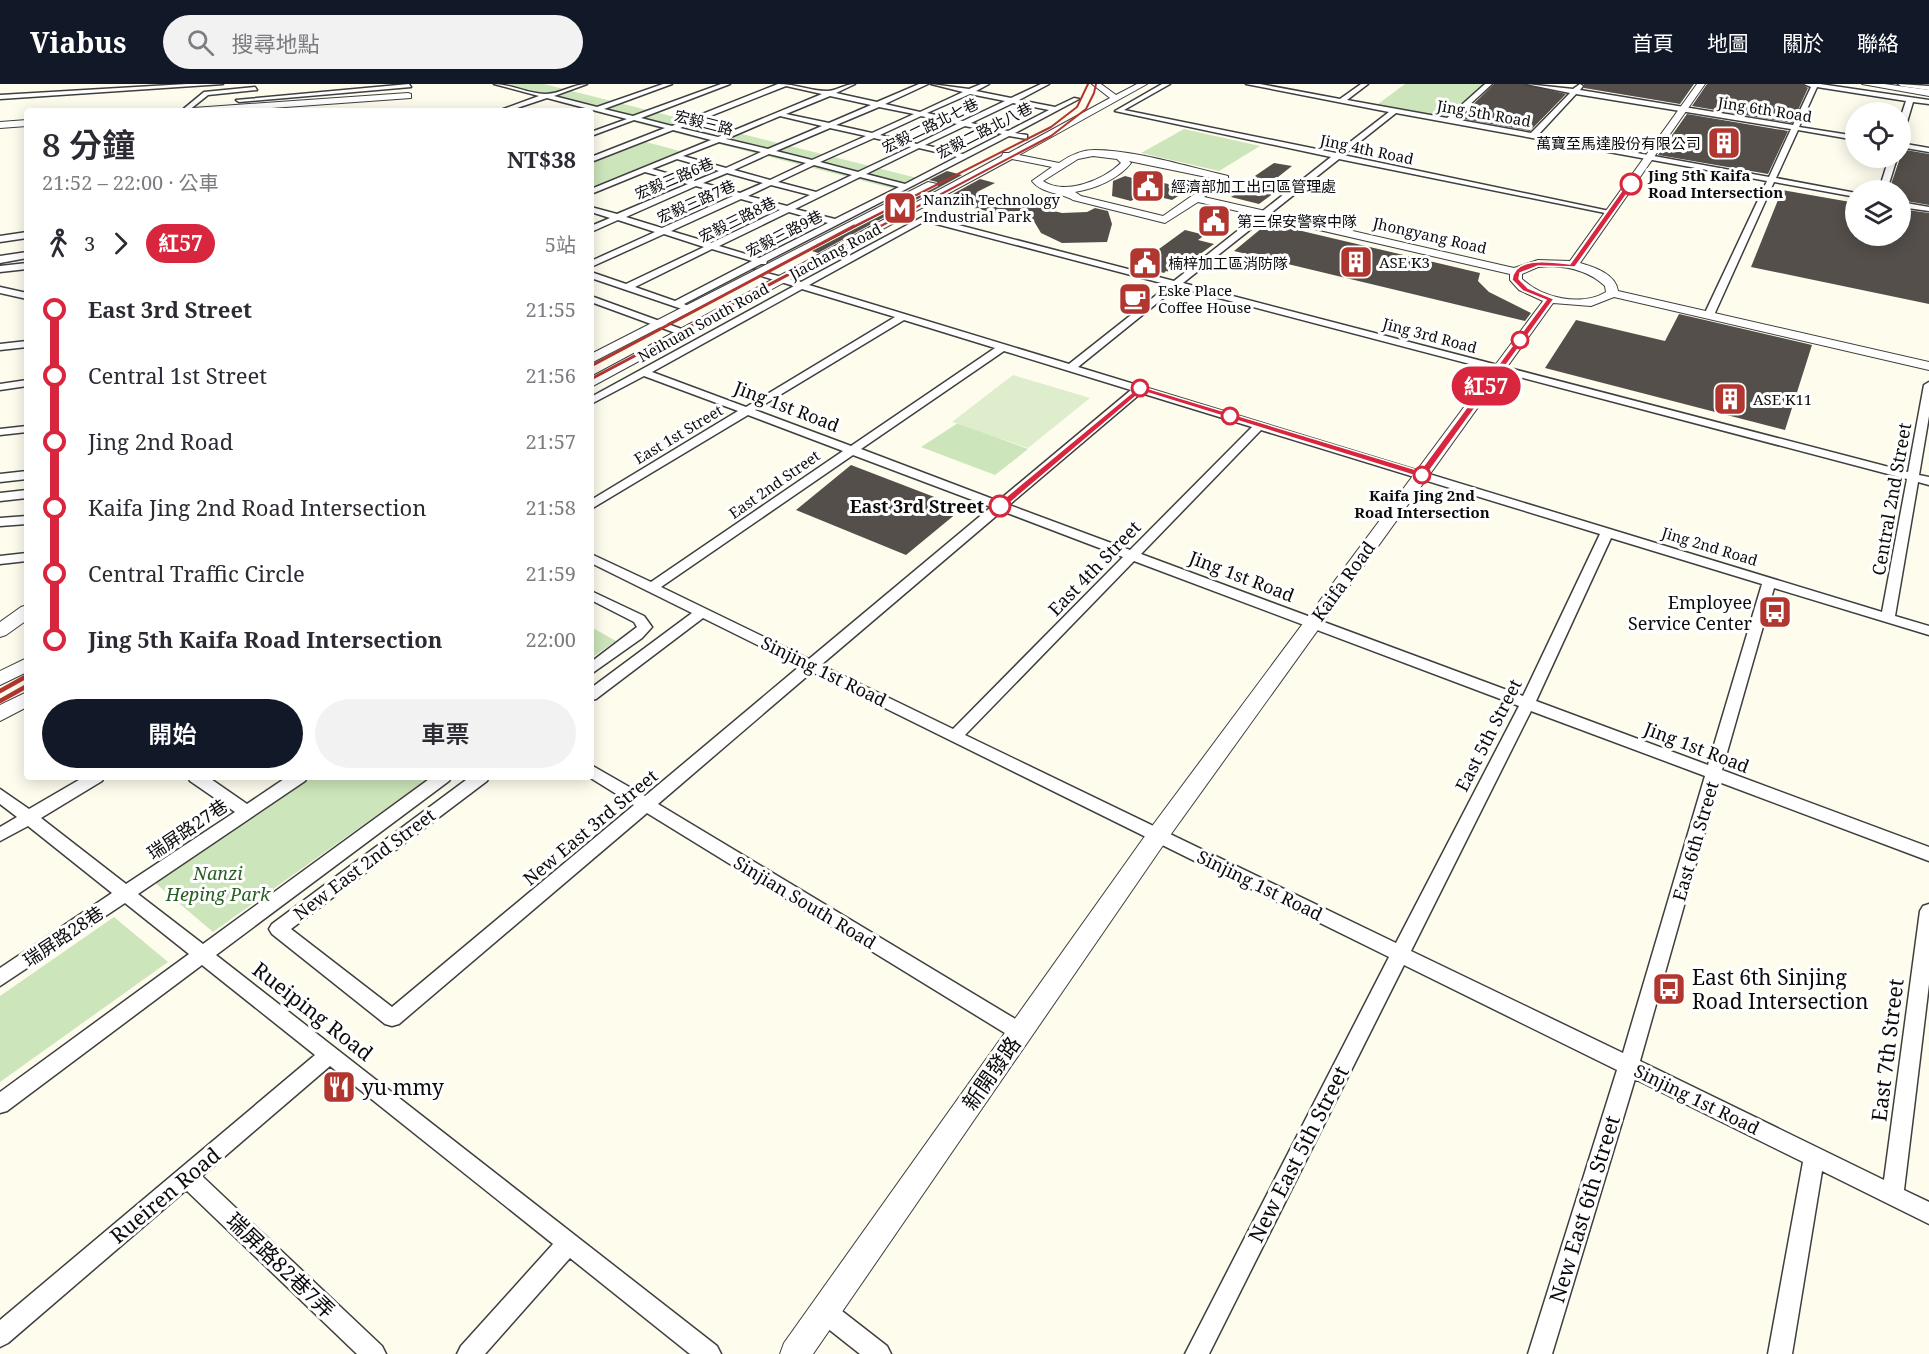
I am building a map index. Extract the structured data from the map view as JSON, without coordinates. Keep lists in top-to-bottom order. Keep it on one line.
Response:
{"streets":{"street":["Jing 6th Road","Jing 5th Road","宏毅三路","宏毅二路北七巷","宏毅二路北八巷","Jing 4th Road","宏毅三路6巷","宏毅三路7巷","宏毅三路8巷","宏毅三路9巷","Jhongyang Road","Jiachang Road","Neihuan South Road","Jing 3rd Road","Jing 1st Road","East 1st Street","East 2nd Street","Central 2nd Street","Jing 2nd Road","East 4th Street","Kaifa Road","Sinjing 1st Road","East 5th Street","New East 3rd Street","瑞屏路27巷","East 6th Street","New East 2nd Street","Sinjian South Road","瑞屏路28巷","Rueiping Road","East 7th Street","新開發路","New East 5th Street","Rueiren Road","New East 6th Street","瑞屏路82巷7弄"]},"crossings":[["宏毅三路","宏毅二路北七巷"],["宏毅三路","宏毅二路北八巷"],["宏毅三路","宏毅三路6巷"],["宏毅三路","宏毅三路7巷"],["宏毅三路","宏毅三路8巷"],["宏毅三路","宏毅三路9巷"],["宏毅二路北七巷","宏毅三路8巷"],["宏毅二路北八巷","宏毅三路9巷"],["宏毅三路6巷","Jing 2nd Road"],["宏毅三路7巷","Jing 2nd Road"],["宏毅三路8巷","Jing 2nd Road"],["宏毅三路9巷","Jiachang Road"],["宏毅三路9巷","Jing 2nd Road"],["Jiachang Road","Jing 2nd Road"],["Neihuan South Road","Jing 3rd Road"],["Neihuan South Road","Jing 1st Road"],["Neihuan South Road","Jing 2nd Road"],["Jing 3rd Road","Central 2nd Street"],["Jing 3rd Road","Kaifa Road"],["Jing 1st Road","East 1st Street"],["Jing 1st Road","East 2nd Street"],["Jing 1st Road","East 4th Street"],["Jing 1st Road","Kaifa Road"],["Jing 1st Road","East 5th Street"],["Jing 1st Road","East 6th Street"],["East 1st Street","Jing 2nd Road"],["East 2nd Street","Jing 2nd Road"],["East 2nd Street","Sinjing 1st Road"],["Central 2nd Street","Jing 2nd Road"],["Jing 2nd Road","East 4th Street"],["Jing 2nd Road","Kaifa Road"],["Jing 2nd Road","East 5th Street"],["Jing 2nd Road","East 6th Street"],["East 4th Street","Sinjing 1st Road"],["Kaifa Road","Sinjing 1st Road"],["Kaifa Road","新開發路"],["Sinjing 1st Road","East 5th Street"],["Sinjing 1st Road","New East 3rd Street"],["Sinjing 1st Road","East 6th Street"],["Sinjing 1st Road","East 7th Street"],["Sinjing 1st Road","新開發路"],["Sinjing 1st Road","New East 5th Street"],["Sinjing 1st Road","New East 6th Street"],["East 5th Street","New East 5th Street"],["New East 3rd Street","New East 2nd Street"],["New East 3rd Street","Sinjian South Road"],["瑞屏路27巷","瑞屏路28巷"],["瑞屏路27巷","Rueiping Road"],["East 6th Street","New East 6th Street"],["Sinjian South Road","新開發路"],["瑞屏路28巷","Rueiping Road"],["Rueiping Road","Rueiren Road"],["Rueiren Road","瑞屏路82巷7弄"]],"parks":["Nanzi Heping Park"],"places":{"building":["萬寶至馬達股份有限公司","ASE K3","ASE K11"],"other":["Jing 5th Kaifa Road Intersection","Kaifa Jing 2nd Road Intersection","East 3rd Street"],"public building":["經濟部加工出口區管理處","第三保安警察中隊","楠梓加工區消防隊"],"metro station":["Nanzih Technology Industrial Park"],"cafe":["Eske Place Coffee House"],"bus stop":["Employee Service Center","East 6th Sinjing Road Intersection"],"restaurant":["yu mmy"]},"lines":["bus line 紅57"],"page":{"header":"Viabus","search":"搜尋地點","nav":["首頁","地圖","關於","聯絡"],"on_map":"紅57","heading":["8 分鐘","21:52 – 22:00 · 公車","NT$38"],"legs":["3","紅57","5站"],"list":[{"name":"East 3rd Street","value":"21:55"},{"name":"Central 1st Street","value":"21:56"},{"name":"Jing 2nd Road","value":"21:57"},{"name":"Kaifa Jing 2nd Road Intersection","value":"21:58"},{"name":"Central Traffic Circle","value":"21:59"},{"name":"Jing 5th Kaifa Road Intersection","value":"22:00"}],"buttons":["開始","車票"]}}
